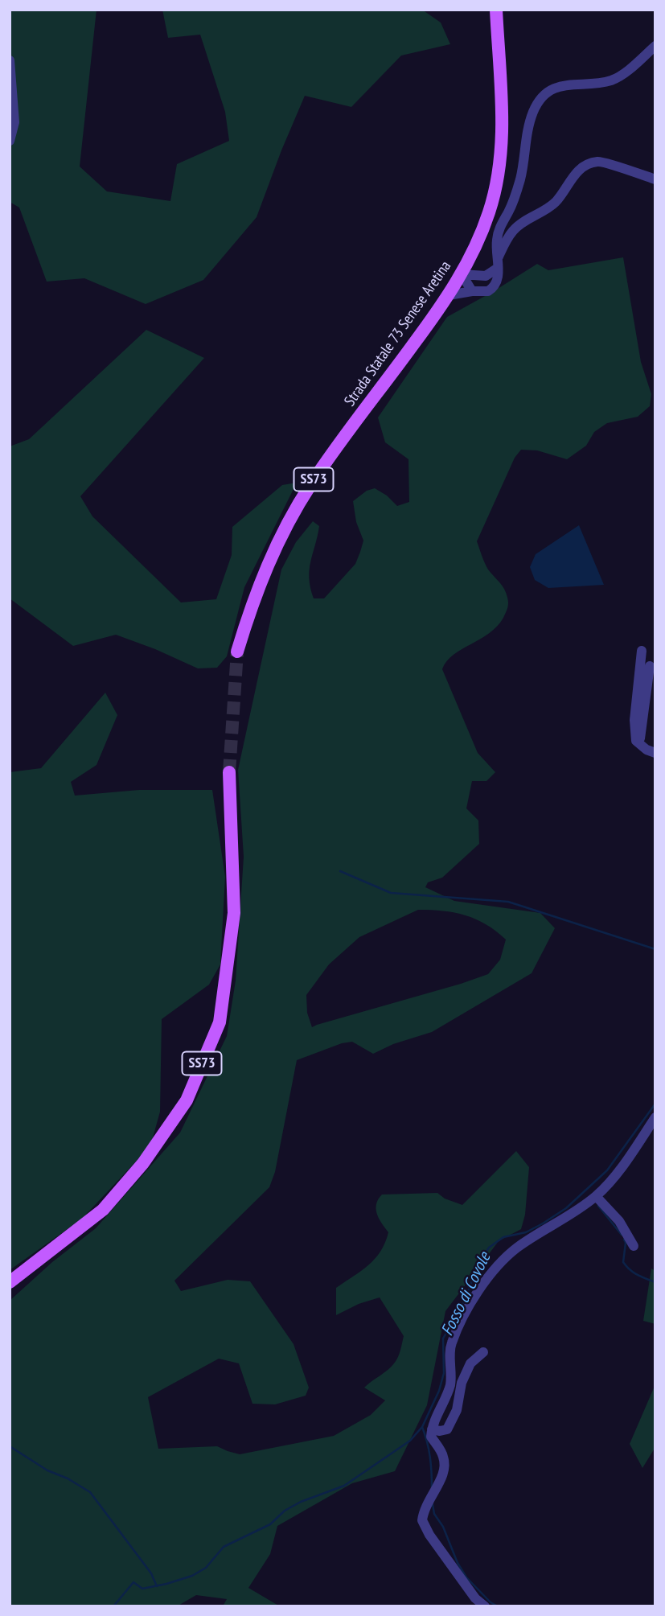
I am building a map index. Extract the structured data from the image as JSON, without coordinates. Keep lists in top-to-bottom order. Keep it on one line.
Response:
{"streets":{"main road":["Strada Statale 73 Senese Aretina","SS73"]},"water":["Fosso di Covole"]}
